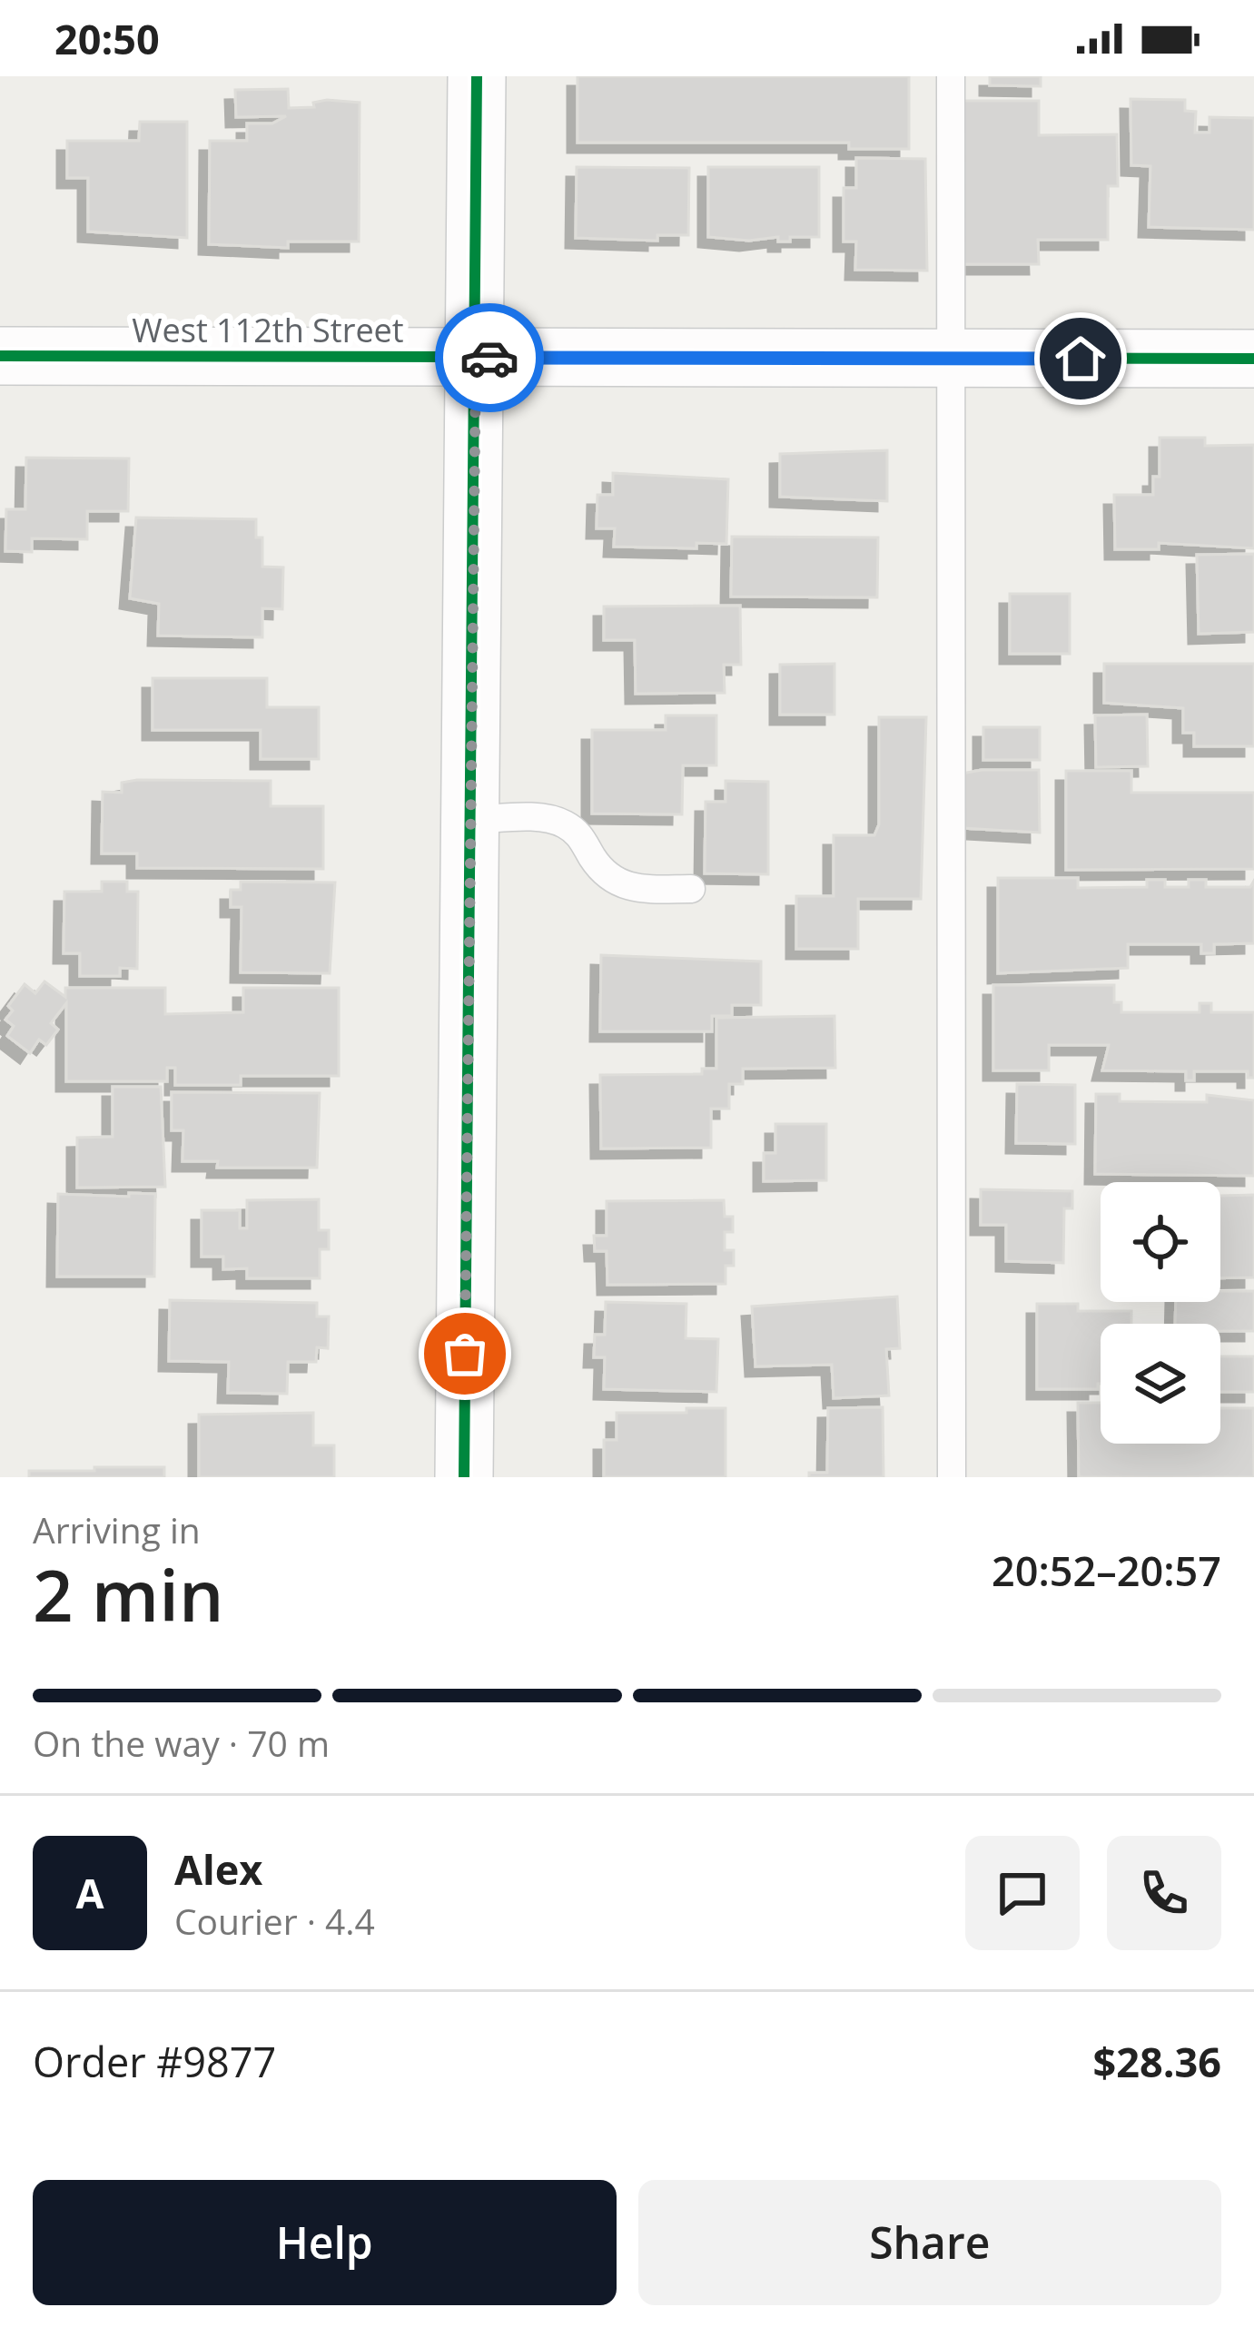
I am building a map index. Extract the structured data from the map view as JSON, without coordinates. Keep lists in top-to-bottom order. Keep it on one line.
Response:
{"streets":{"street":["West 112th Street"]},"page":{"status":"20:50","heading":["2 min","Arriving in","20:52–20:57"],"panel":["Alex","Courier · 4.4","Order #9877","$28.36"],"bar":"On the way · 70 m","round":"A","buttons":["Help","Share"]}}
